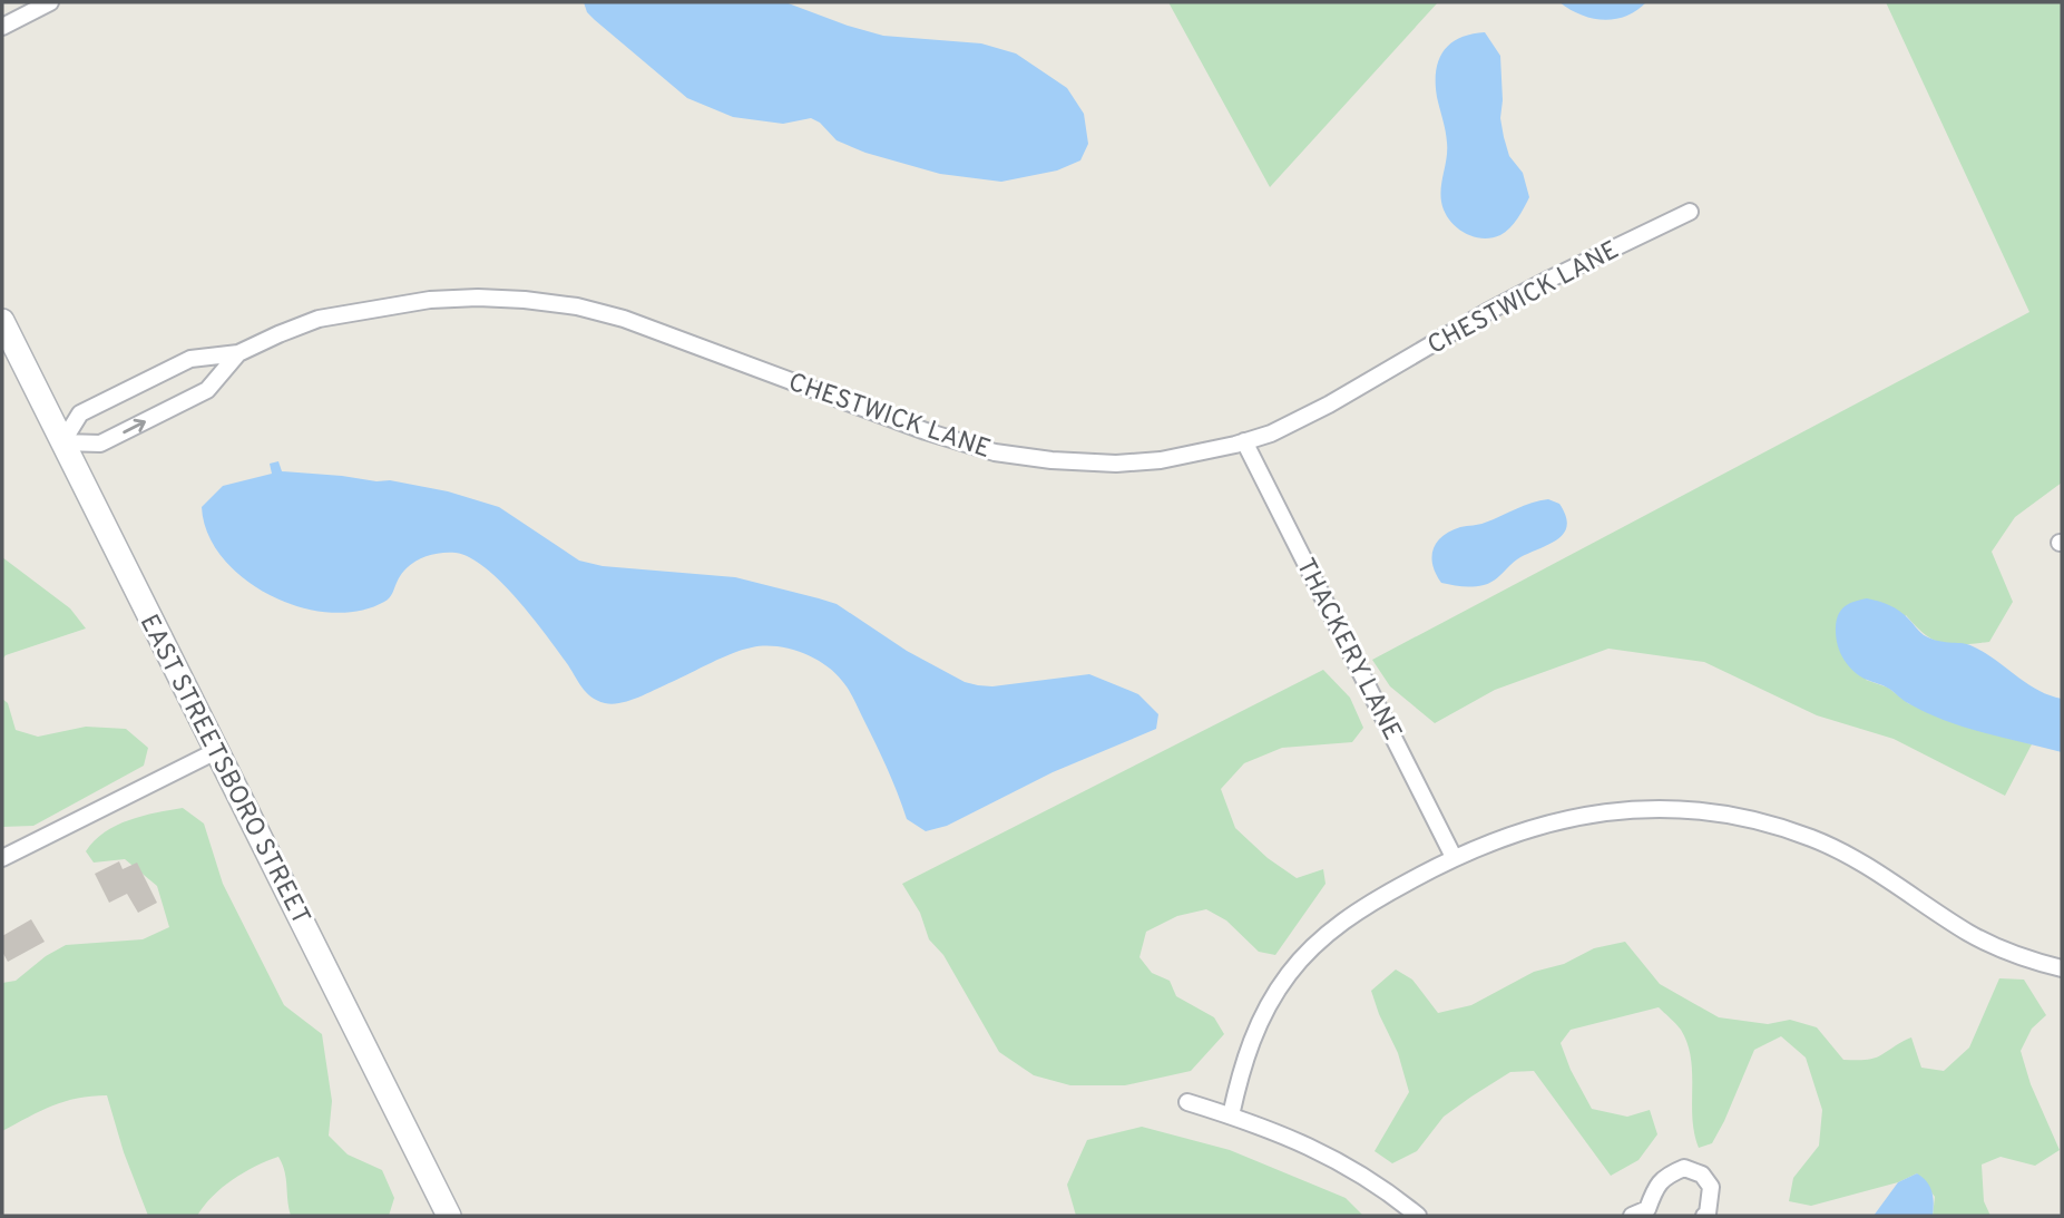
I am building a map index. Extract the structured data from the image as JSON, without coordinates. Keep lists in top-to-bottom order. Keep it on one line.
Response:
{"streets":{"main road":["EAST STREETSBORO STREET"],"street":["CHESTWICK LANE","THACKERY LANE"]},"crossings":[["CHESTWICK LANE","THACKERY LANE"],["CHESTWICK LANE","EAST STREETSBORO STREET"]]}
